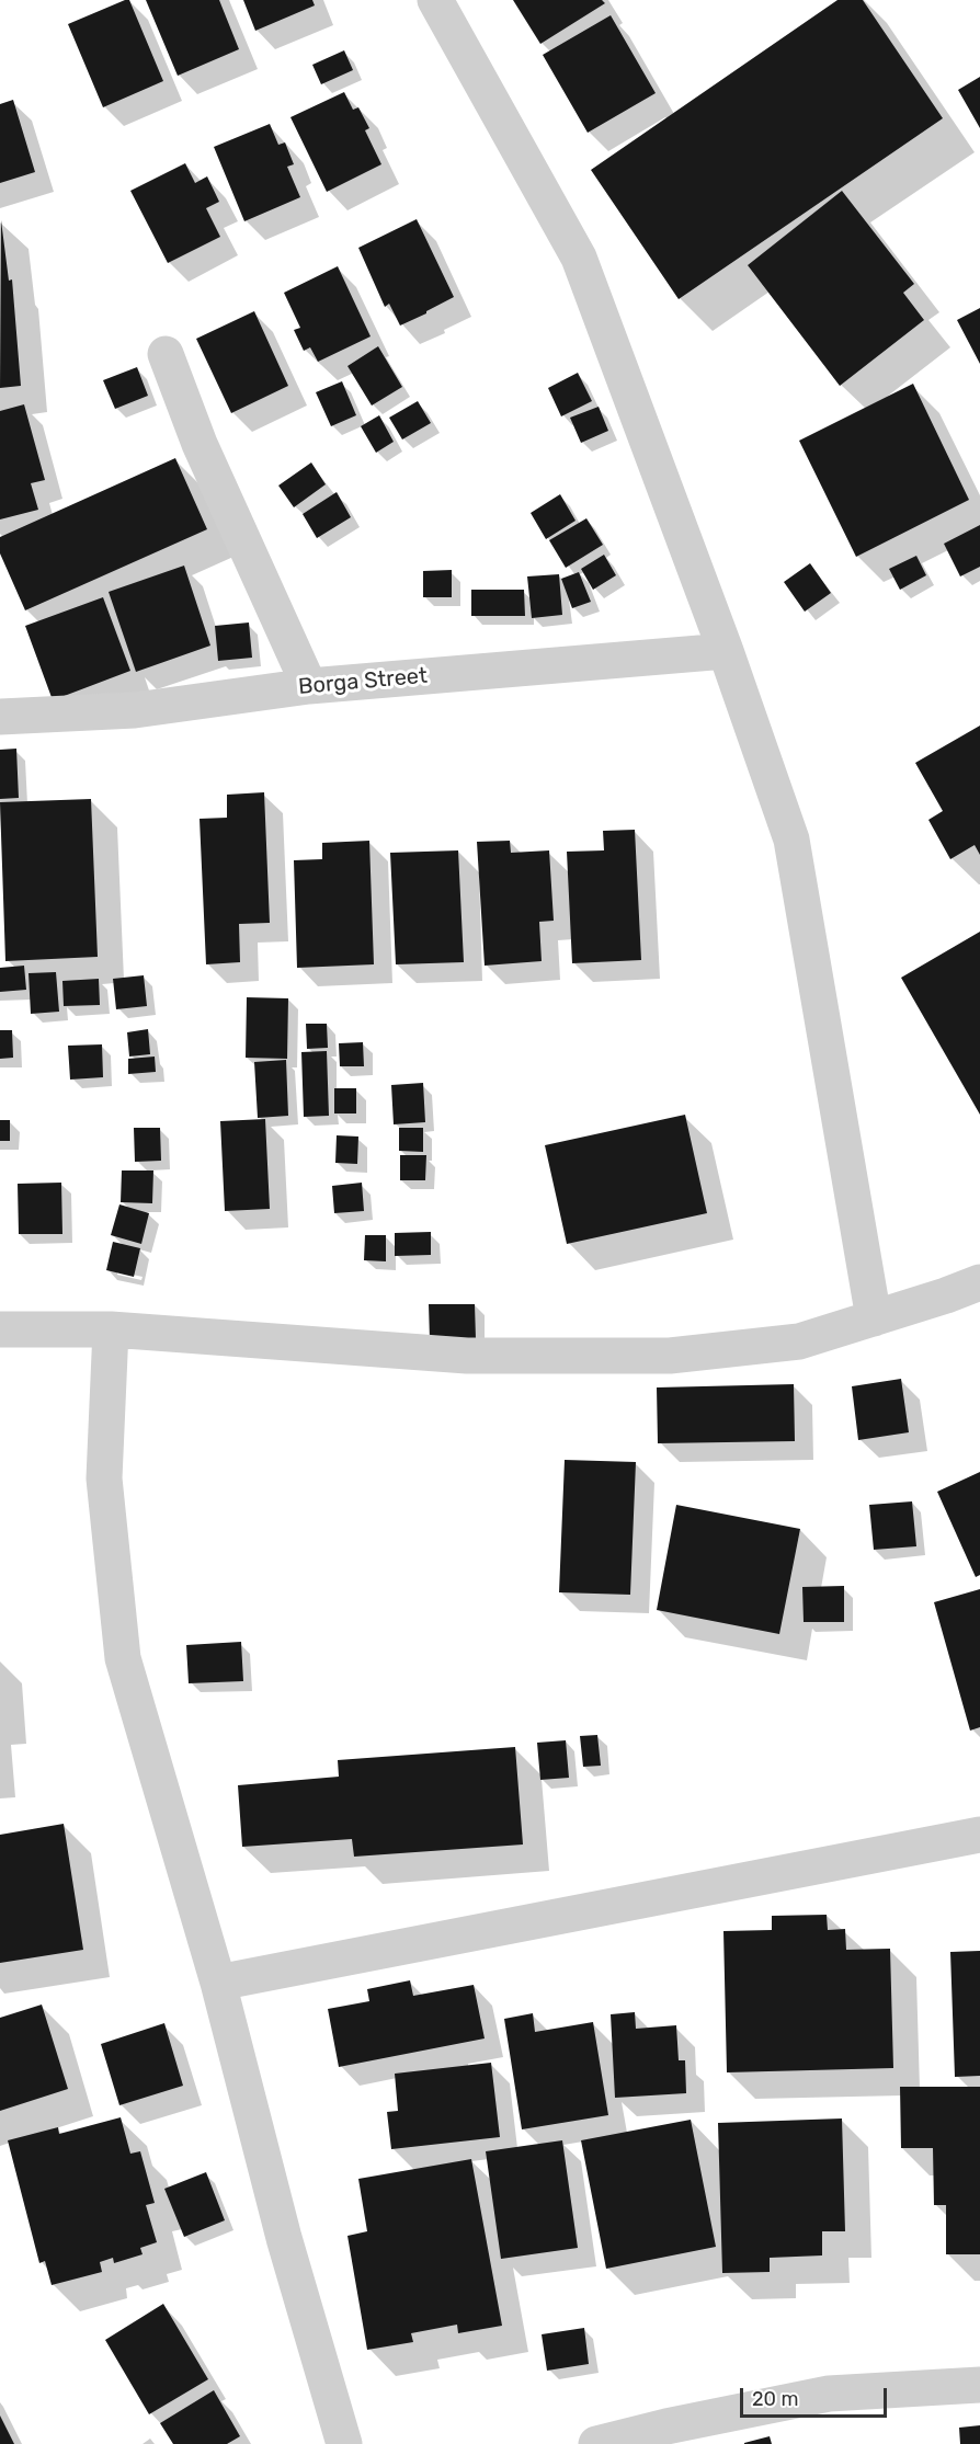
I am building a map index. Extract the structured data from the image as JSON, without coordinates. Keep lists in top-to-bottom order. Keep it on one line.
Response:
{"streets":{"street":["Borga Street"]},"scale_bar":"20 m"}
